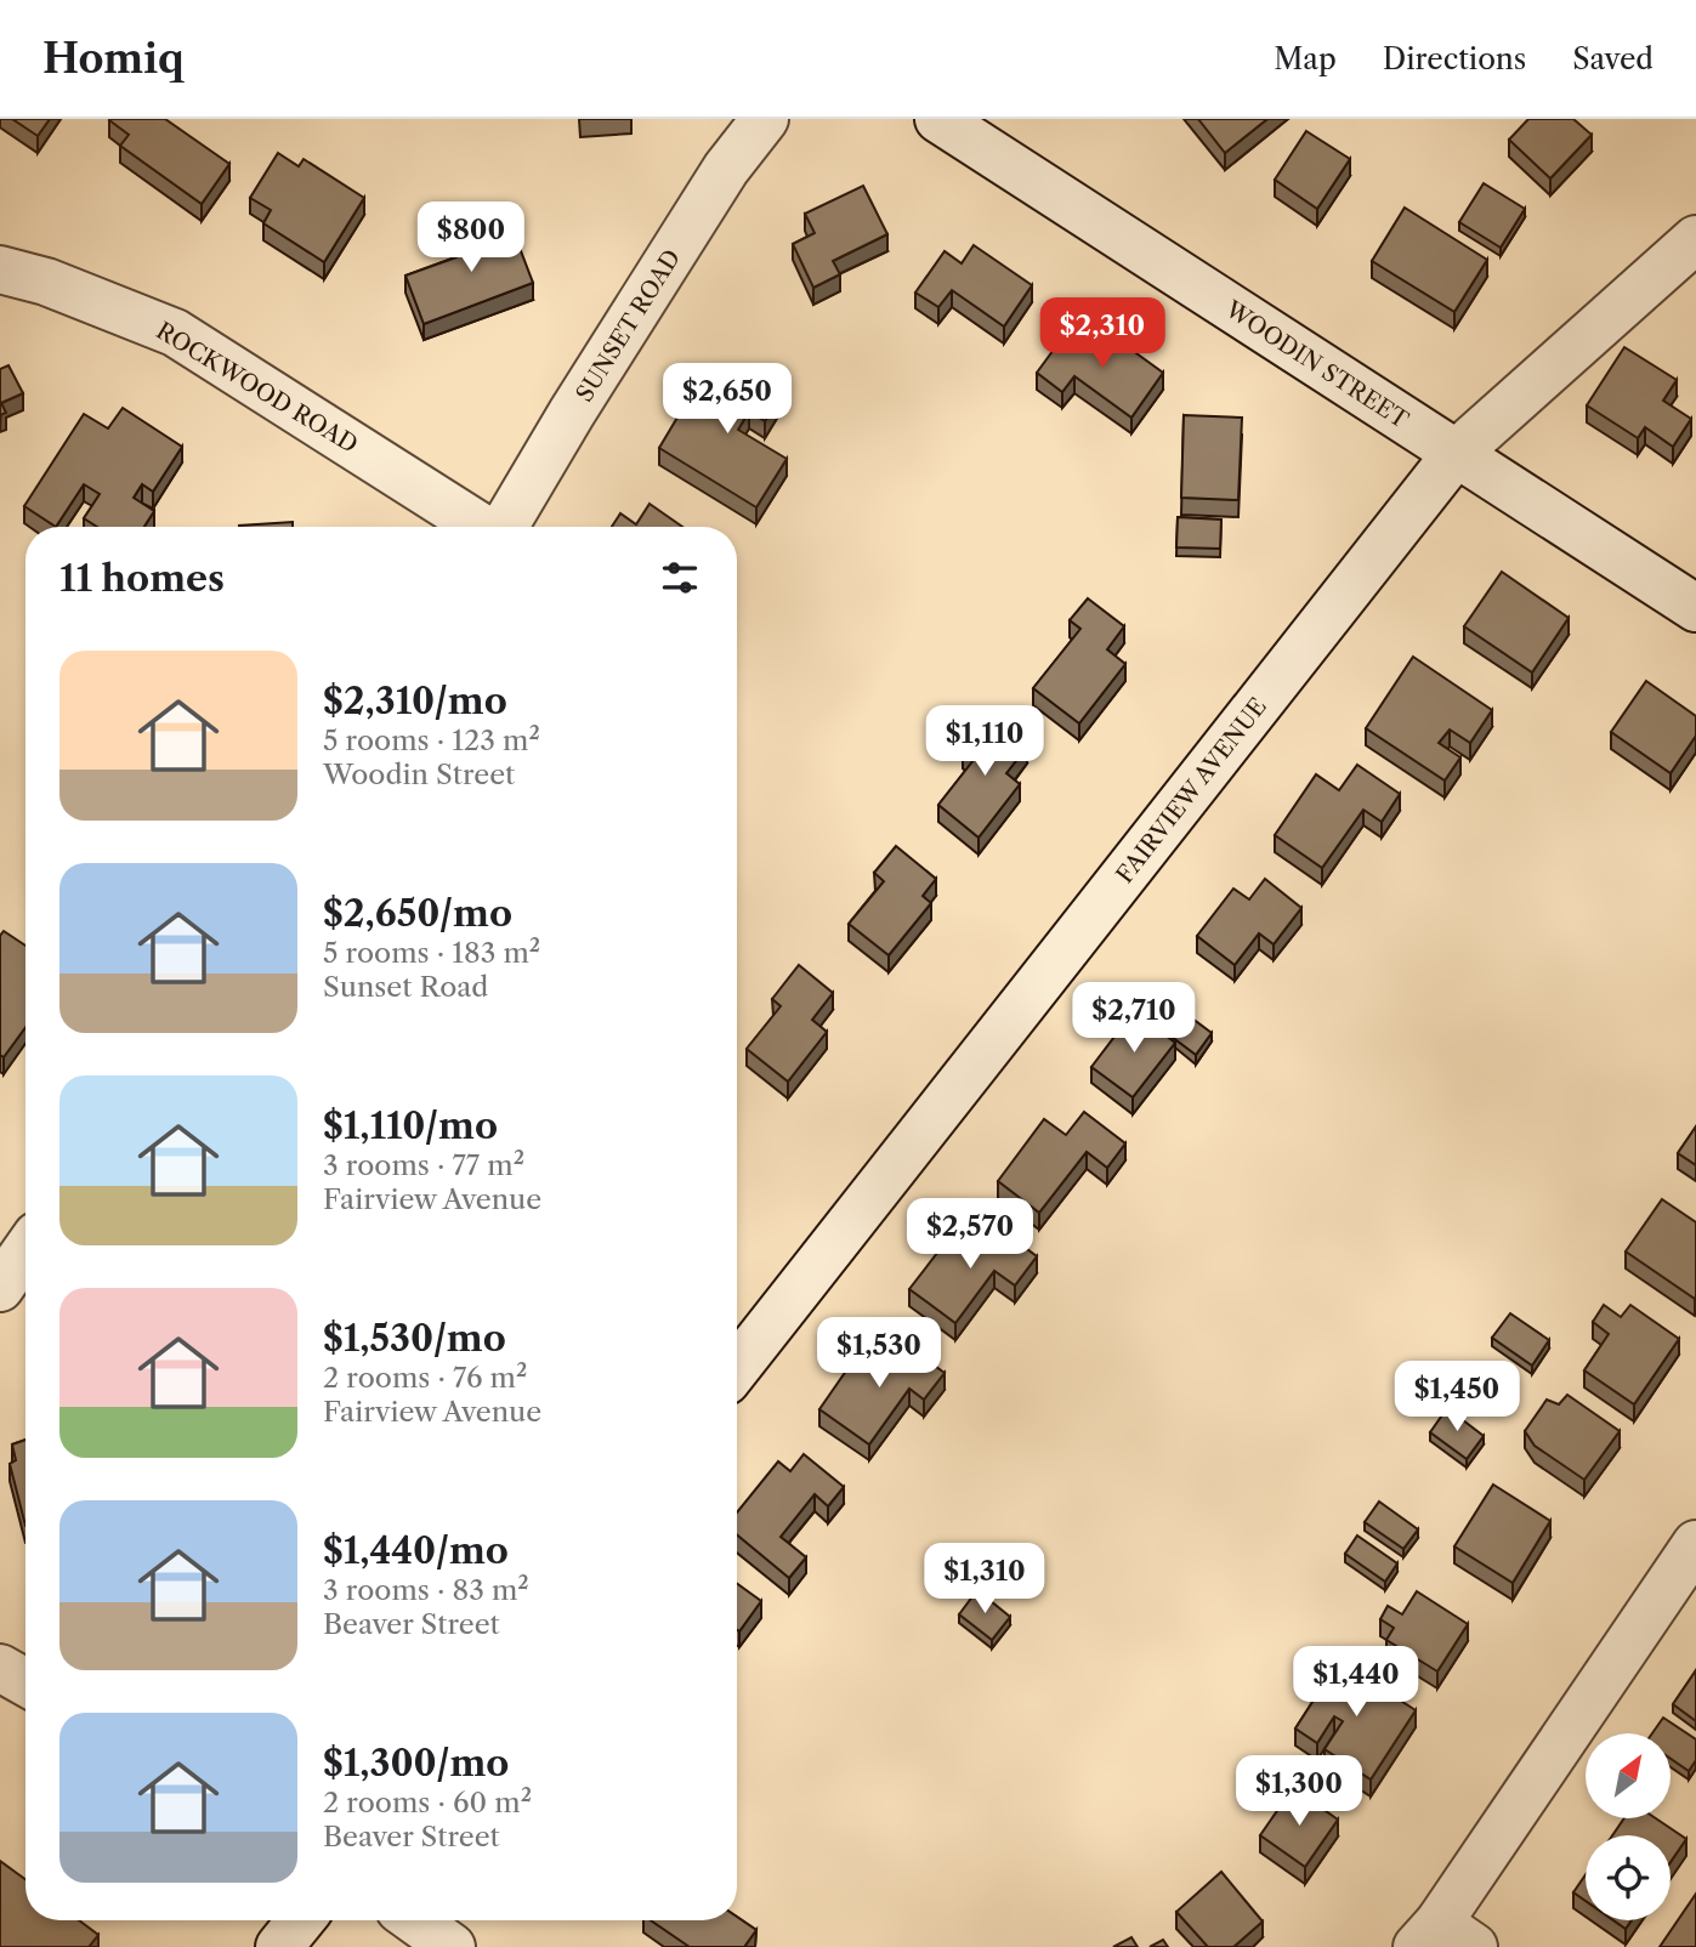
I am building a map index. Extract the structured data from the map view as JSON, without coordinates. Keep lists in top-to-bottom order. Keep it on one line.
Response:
{"streets":{"street":["SUNSET ROAD","WOODIN STREET","ROCKWOOD ROAD","FAIRVIEW AVENUE"]},"crossings":[["WOODIN STREET","FAIRVIEW AVENUE"]],"north":"top right","page":{"header":"Homiq","nav":["Map","Directions","Saved"],"price":["$800","$2,310","$2,650","$1,110","$2,710","$2,570","$1,530","$1,450","$1,310","$1,440","$1,300"],"heading":"11 homes","list":[{"name":"$2,310/mo","note":"5 rooms · 123 m² · Woodin Street"},{"name":"$2,650/mo","note":"5 rooms · 183 m² · Sunset Road"},{"name":"$1,110/mo","note":"3 rooms · 77 m² · Fairview Avenue"},{"name":"$1,530/mo","note":"2 rooms · 76 m² · Fairview Avenue"},{"name":"$1,440/mo","note":"3 rooms · 83 m² · Beaver Street"},{"name":"$1,300/mo","note":"2 rooms · 60 m² · Beaver Street"}]}}
